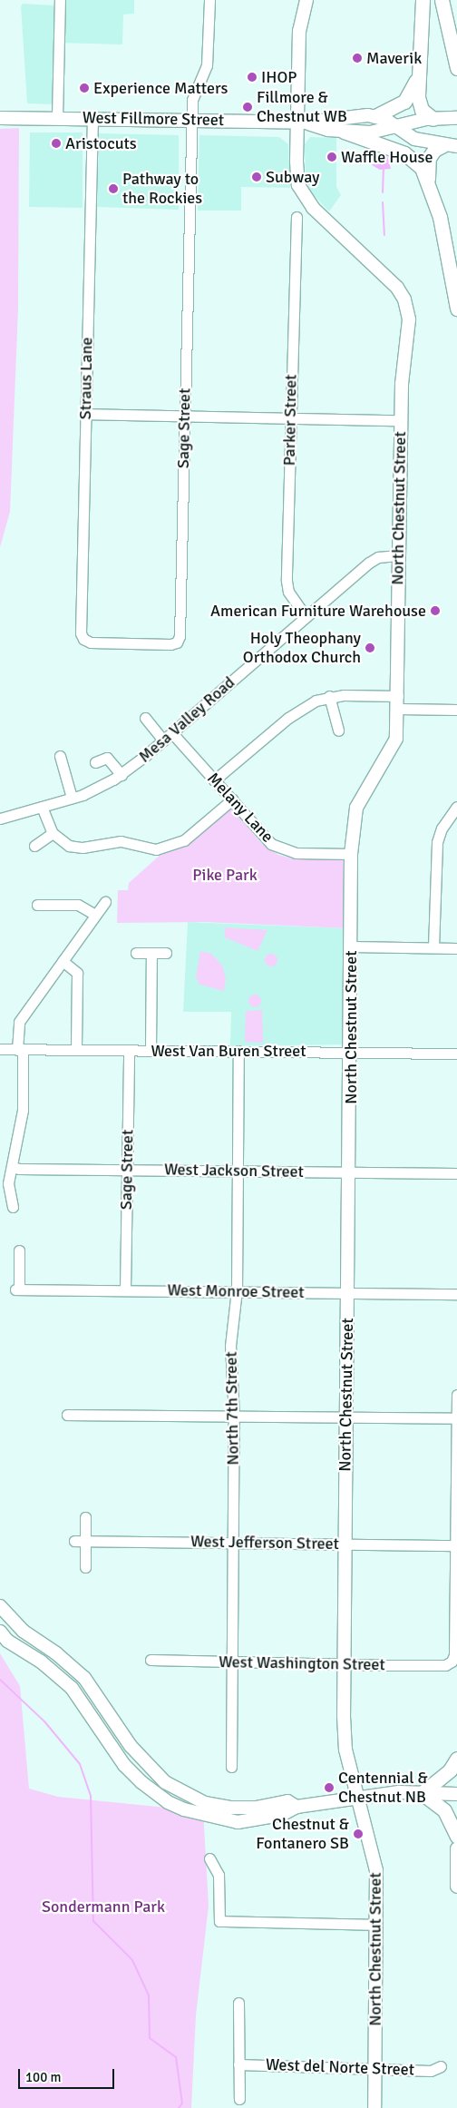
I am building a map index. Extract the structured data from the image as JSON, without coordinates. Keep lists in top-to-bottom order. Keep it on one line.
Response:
{"streets":{"main road":["West Fillmore Street","North Chestnut Street"],"street":["Straus Lane","Parker Street","Sage Street","Mesa Valley Road","Melany Lane","West Van Buren Street","West Jackson Street","West Monroe Street","North 7th Street","West Jefferson Street","West Washington Street","West del Norte Street"]},"crossings":[["West Fillmore Street","Straus Lane"],["West Fillmore Street","Sage Street"],["West Fillmore Street","North Chestnut Street"],["Straus Lane","Sage Street"],["Parker Street","Mesa Valley Road"],["Sage Street","West Van Buren Street"],["Sage Street","West Jackson Street"],["Sage Street","West Monroe Street"],["North Chestnut Street","Mesa Valley Road"],["North Chestnut Street","Melany Lane"],["North Chestnut Street","West Van Buren Street"],["North Chestnut Street","West Jackson Street"],["North Chestnut Street","West Monroe Street"],["North Chestnut Street","West Jefferson Street"],["North Chestnut Street","West Washington Street"],["North Chestnut Street","West del Norte Street"],["Mesa Valley Road","Melany Lane"],["West Van Buren Street","North 7th Street"],["West Jackson Street","North 7th Street"],["West Monroe Street","North 7th Street"],["North 7th Street","West Jefferson Street"],["North 7th Street","West Washington Street"],["West Jefferson Street","West Washington Street"]],"parks":["Pike Park","Sondermann Park"],"places":["Maverik","IHOP","Experience Matters","Fillmore & Chestnut WB","Aristocuts","Waffle House","Subway","Pathway to the Rockies","American Furniture Warehouse","Holy Theophany Orthodox Church","Centennial & Chestnut NB","Chestnut & Fontanero SB"],"scale_bar":"100 m"}
